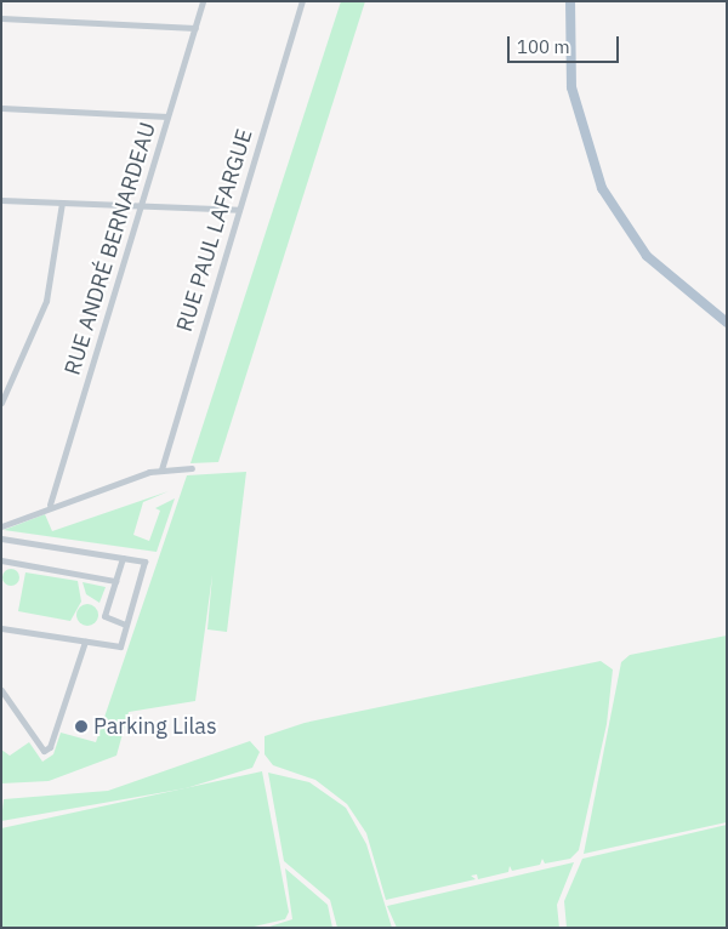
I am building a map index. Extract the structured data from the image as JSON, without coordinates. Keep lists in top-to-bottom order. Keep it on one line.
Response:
{"streets":{"street":["RUE PAUL LAFARGUE","RUE ANDRÉ BERNARDEAU"]},"places":["Parking Lilas"],"scale_bar":"100 m"}
